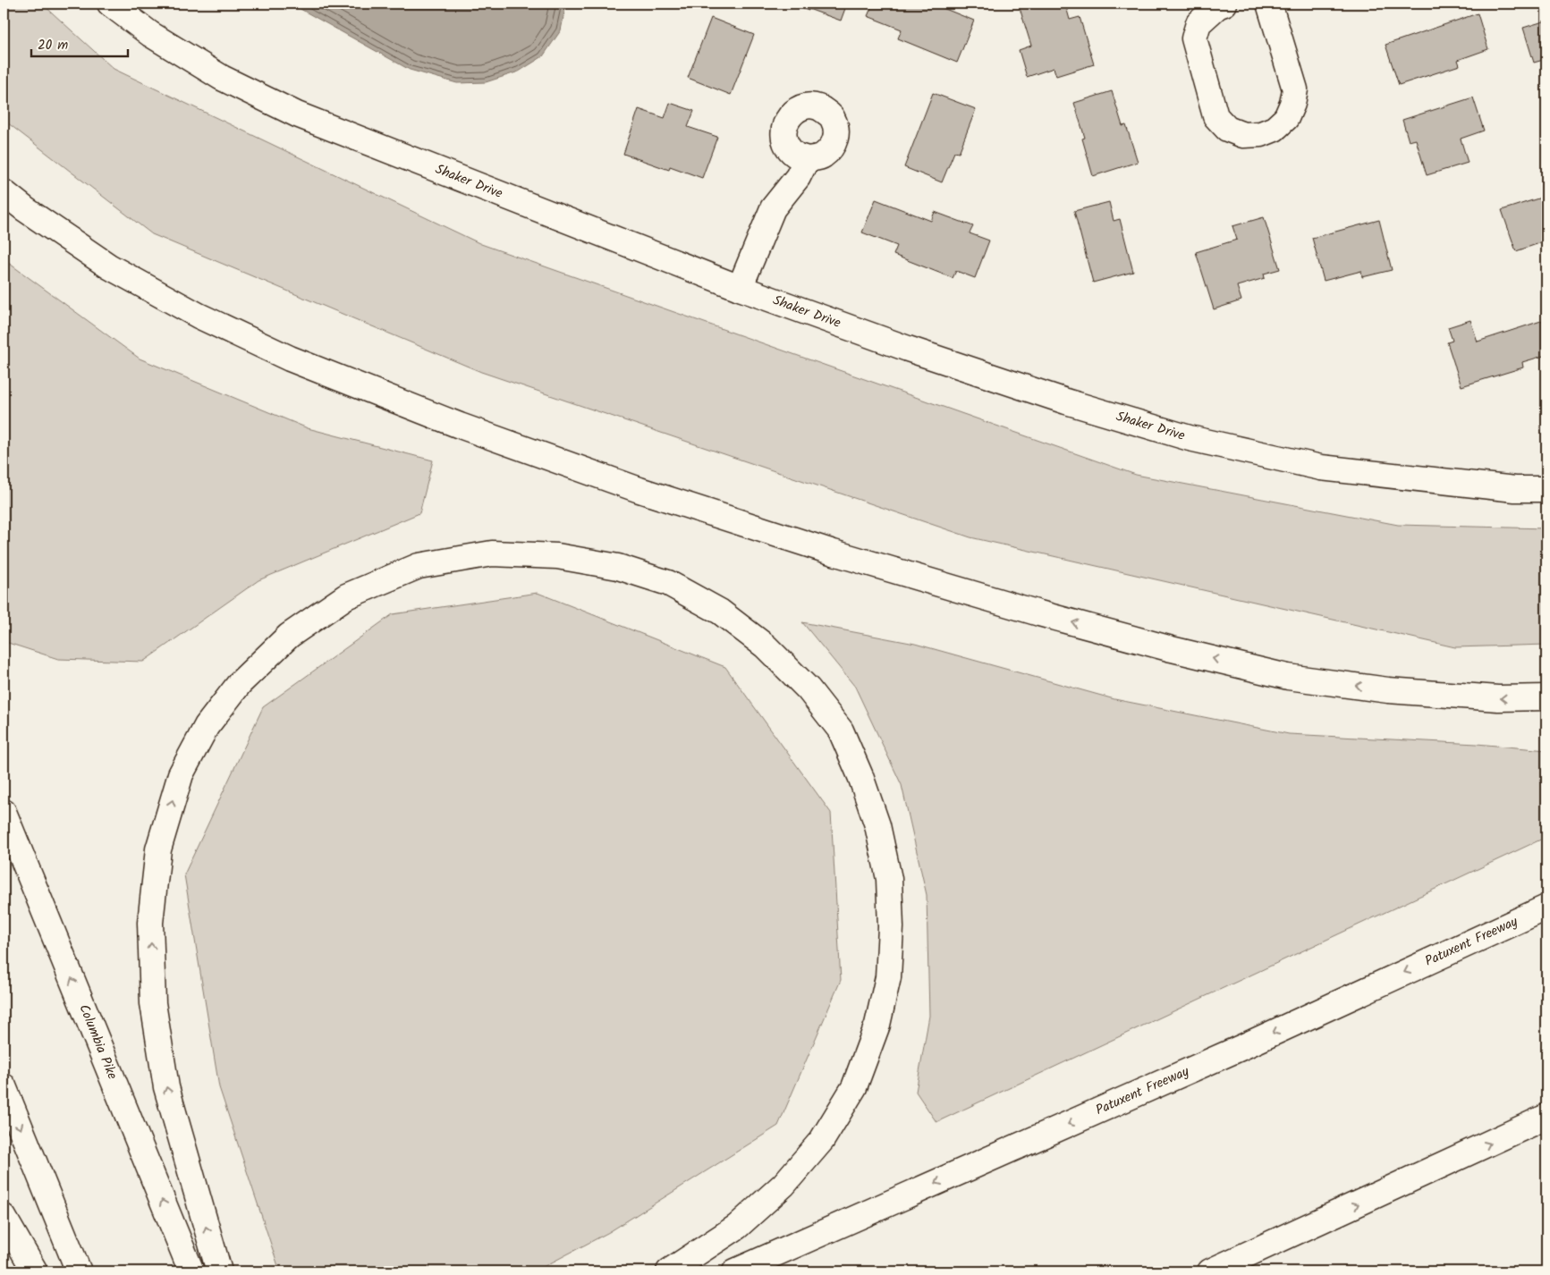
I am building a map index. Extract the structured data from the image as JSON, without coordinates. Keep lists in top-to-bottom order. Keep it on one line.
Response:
{"streets":{"main road":["Shaker Drive","Patuxent Freeway","Columbia Pike"]},"scale_bar":"20 m"}
